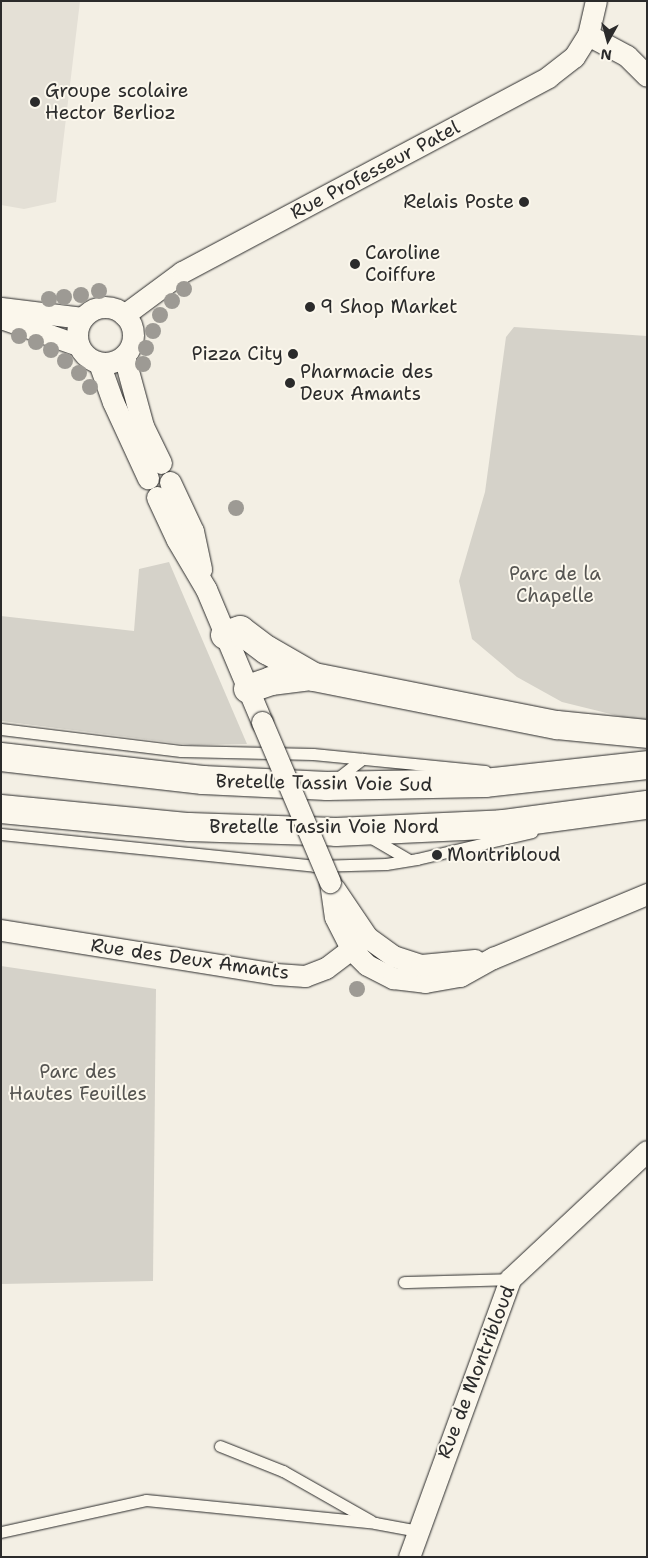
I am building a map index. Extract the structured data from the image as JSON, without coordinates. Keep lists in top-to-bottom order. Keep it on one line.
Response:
{"streets":{"main road":["Bretelle Tassin Voie Sud","Bretelle Tassin Voie Nord"],"street":["Rue Professeur Patel","Rue des Deux Amants","Rue de Montribloud"]},"parks":["Parc de la Chapelle","Parc des Hautes Feuilles"],"places":["Groupe scolaire Hector Berlioz","Relais Poste","Caroline Coiffure","9 Shop Market","Pizza City","Pharmacie des Deux Amants","Montribloud"],"north":"bottom"}
